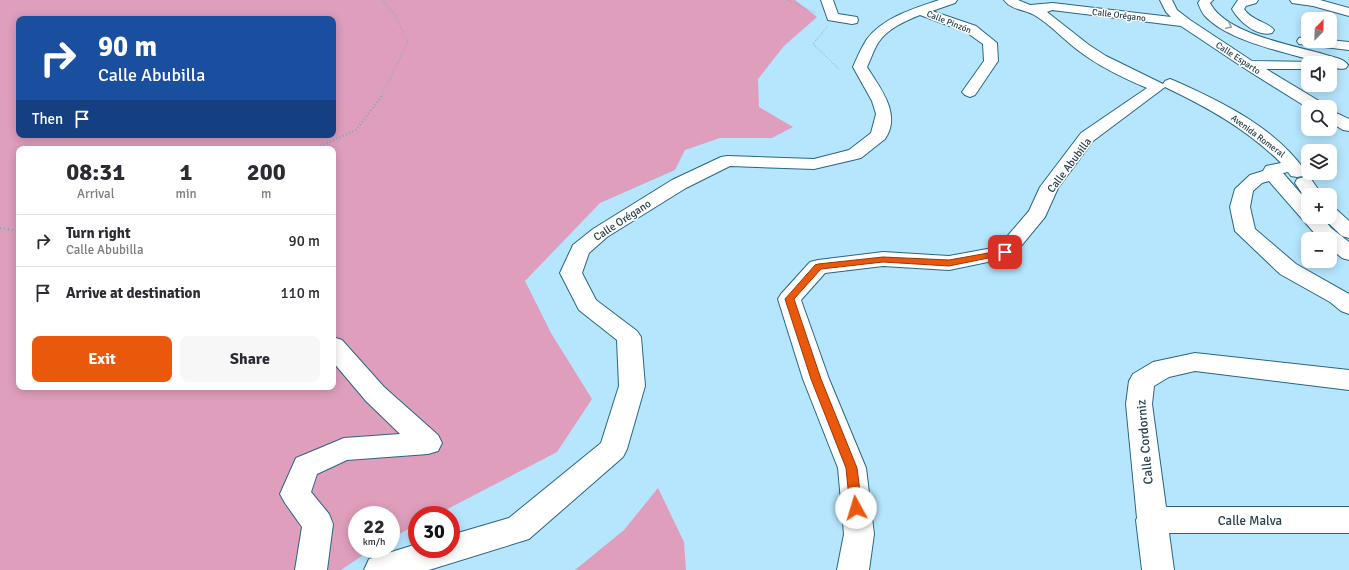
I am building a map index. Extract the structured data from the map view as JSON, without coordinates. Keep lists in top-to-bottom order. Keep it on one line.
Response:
{"streets":{"street":["Calle Orégano","Calle Pinzón","Calle Esparto","Avenida Romeral","Calle Abubilla","Calle Cordorniz","Calle Malva"]},"crossings":[["Calle Orégano","Calle Pinzón"],["Calle Orégano","Calle Esparto"],["Calle Orégano","Avenida Romeral"],["Avenida Romeral","Calle Abubilla"],["Calle Cordorniz","Calle Malva"]],"north":"top right","page":{"map_buttons":["+","−"],"turn":["90 m","Calle Abubilla"],"then":"Then","eta":["08:31","Arrival","1","min","200","m"],"list":[{"name":"Turn right","note":"Calle Abubilla","value":"90 m"},{"name":"Arrive at destination","value":"110 m"}],"buttons":["Exit","Share"],"speed":"22 km/h","limit":"30"}}
